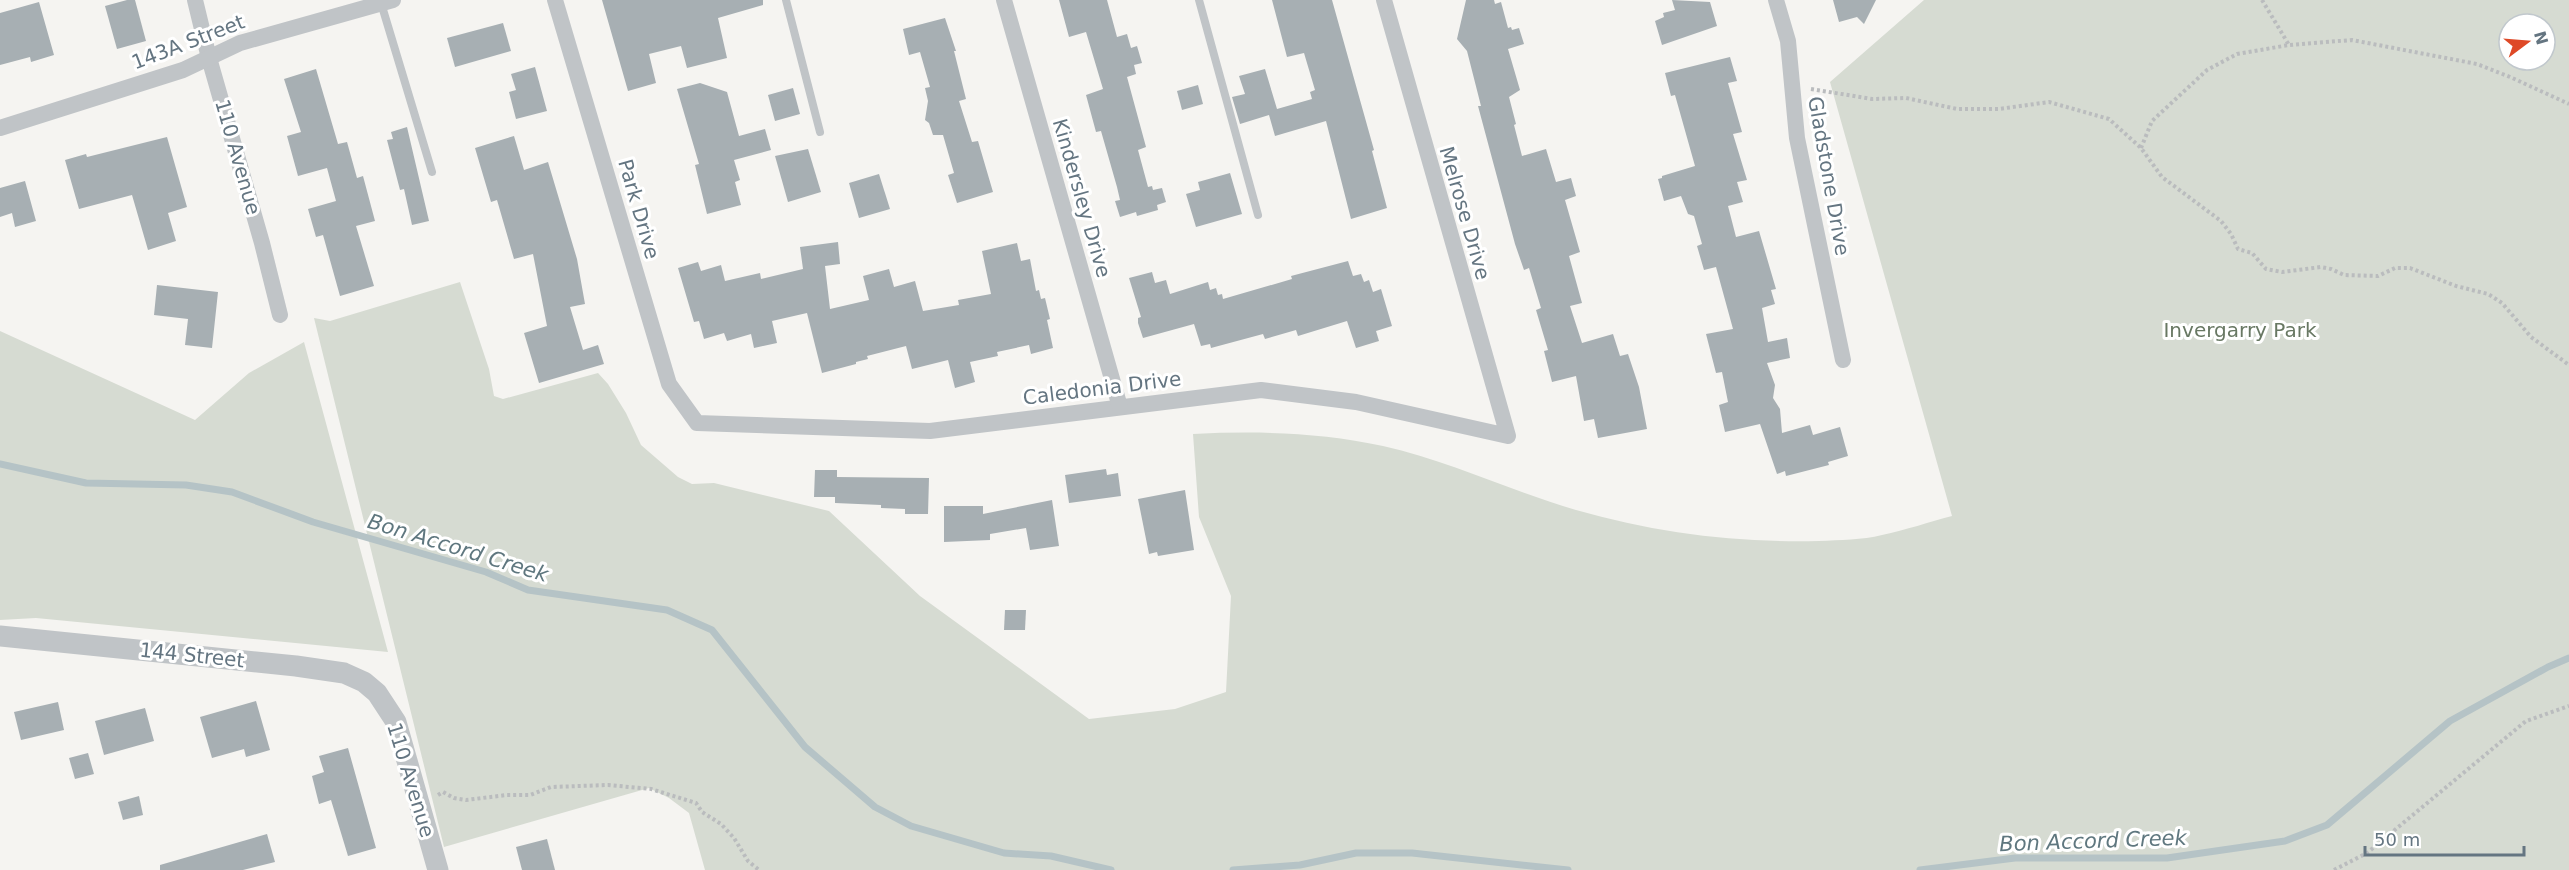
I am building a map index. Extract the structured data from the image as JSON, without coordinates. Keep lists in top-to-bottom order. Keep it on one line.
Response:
{"streets":{"street":["143A Street","110 Avenue","Gladstone Drive","Kindersley Drive","Park Drive","Melrose Drive","Caledonia Drive","144 Street"]},"crossings":[["143A Street","110 Avenue"],["110 Avenue","144 Street"],["Kindersley Drive","Caledonia Drive"],["Park Drive","Caledonia Drive"],["Melrose Drive","Caledonia Drive"]],"water":["Bon Accord Creek"],"parks":["Invergarry Park"],"scale_bar":"50 m","north":"right"}
